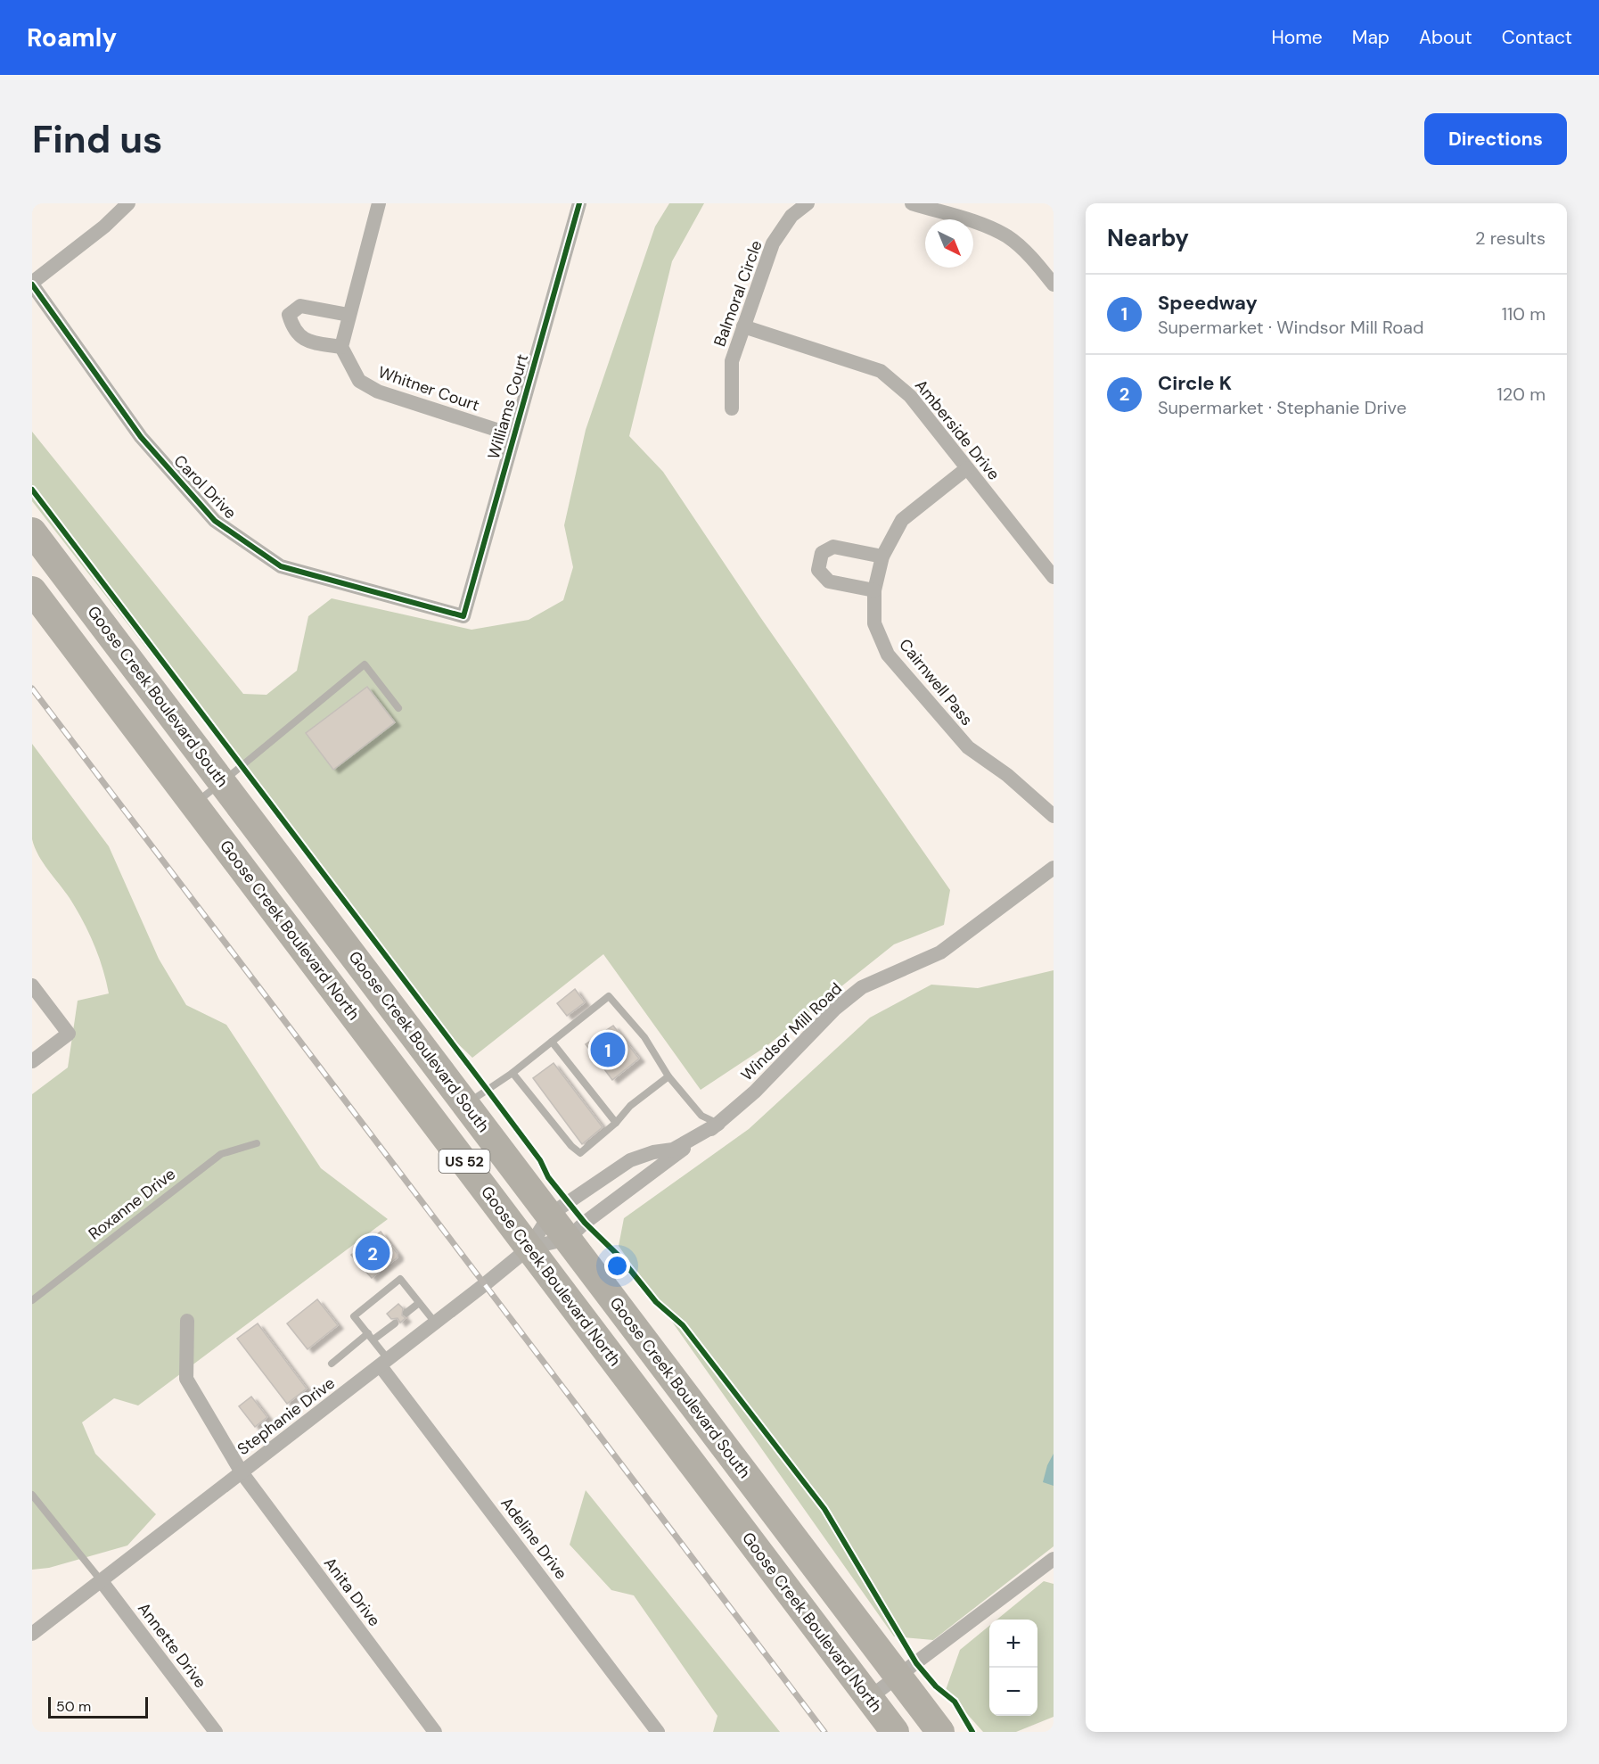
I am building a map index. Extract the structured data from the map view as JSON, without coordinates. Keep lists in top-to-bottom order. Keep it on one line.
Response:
{"streets":{"highway":["Goose Creek Boulevard South","Goose Creek Boulevard North","US 52"],"street":["Balmoral Circle","Whitner Court","Williams Court","Amberside Drive","Carol Drive","Cairnwell Pass","Windsor Mill Road","Stephanie Drive","Adeline Drive","Anita Drive","Annette Drive"],"lane":["Roxanne Drive"]},"crossings":[["Balmoral Circle","Amberside Drive"],["Whitner Court","Williams Court"],["Williams Court","Carol Drive"],["Amberside Drive","Cairnwell Pass"],["Goose Creek Boulevard South","Windsor Mill Road"],["Goose Creek Boulevard South","Stephanie Drive"],["Goose Creek Boulevard North","Windsor Mill Road"],["Goose Creek Boulevard North","Stephanie Drive"],["Windsor Mill Road","Stephanie Drive"],["Stephanie Drive","Adeline Drive"],["Stephanie Drive","Anita Drive"],["Stephanie Drive","Annette Drive"]],"scale_bar":"50 m","north":"bottom right","page":{"header":"Roamly","nav":["Home","Map","About","Contact"],"buttons":"Directions","title":"Find us","heading":["Nearby","2 results"],"list":[{"mark":"1","name":"Speedway","note":"Supermarket · Windsor Mill Road","value":"110 m"},{"mark":"2","name":"Circle K","note":"Supermarket · Stephanie Drive","value":"120 m"}],"pins":["1","2"],"map_buttons":["+","−"],"scale":"50 m"}}
